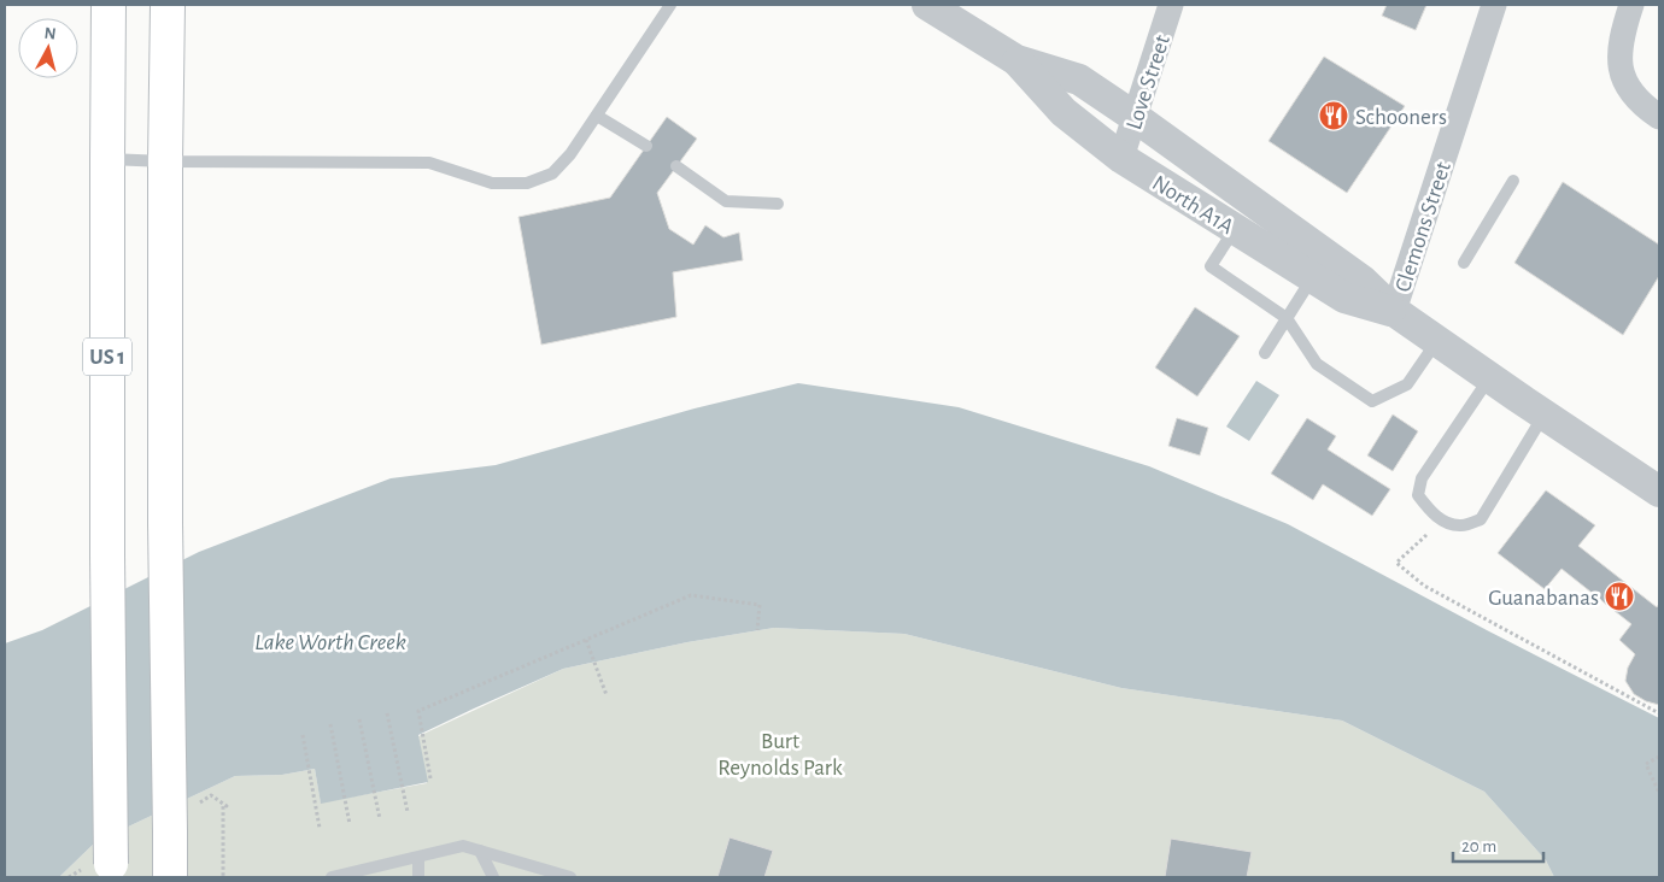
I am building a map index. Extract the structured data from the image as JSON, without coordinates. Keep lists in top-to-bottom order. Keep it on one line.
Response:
{"streets":{"main road":["US 1"],"street":["Love Street","North A1A","Clemons Street"]},"crossings":[["Love Street","North A1A"],["North A1A","Clemons Street"]],"water":["Lake Worth Creek"],"parks":["Burt Reynolds Park"],"places":{"restaurant":["Schooners","Guanabanas"]},"scale_bar":"20 m","north":"top"}
